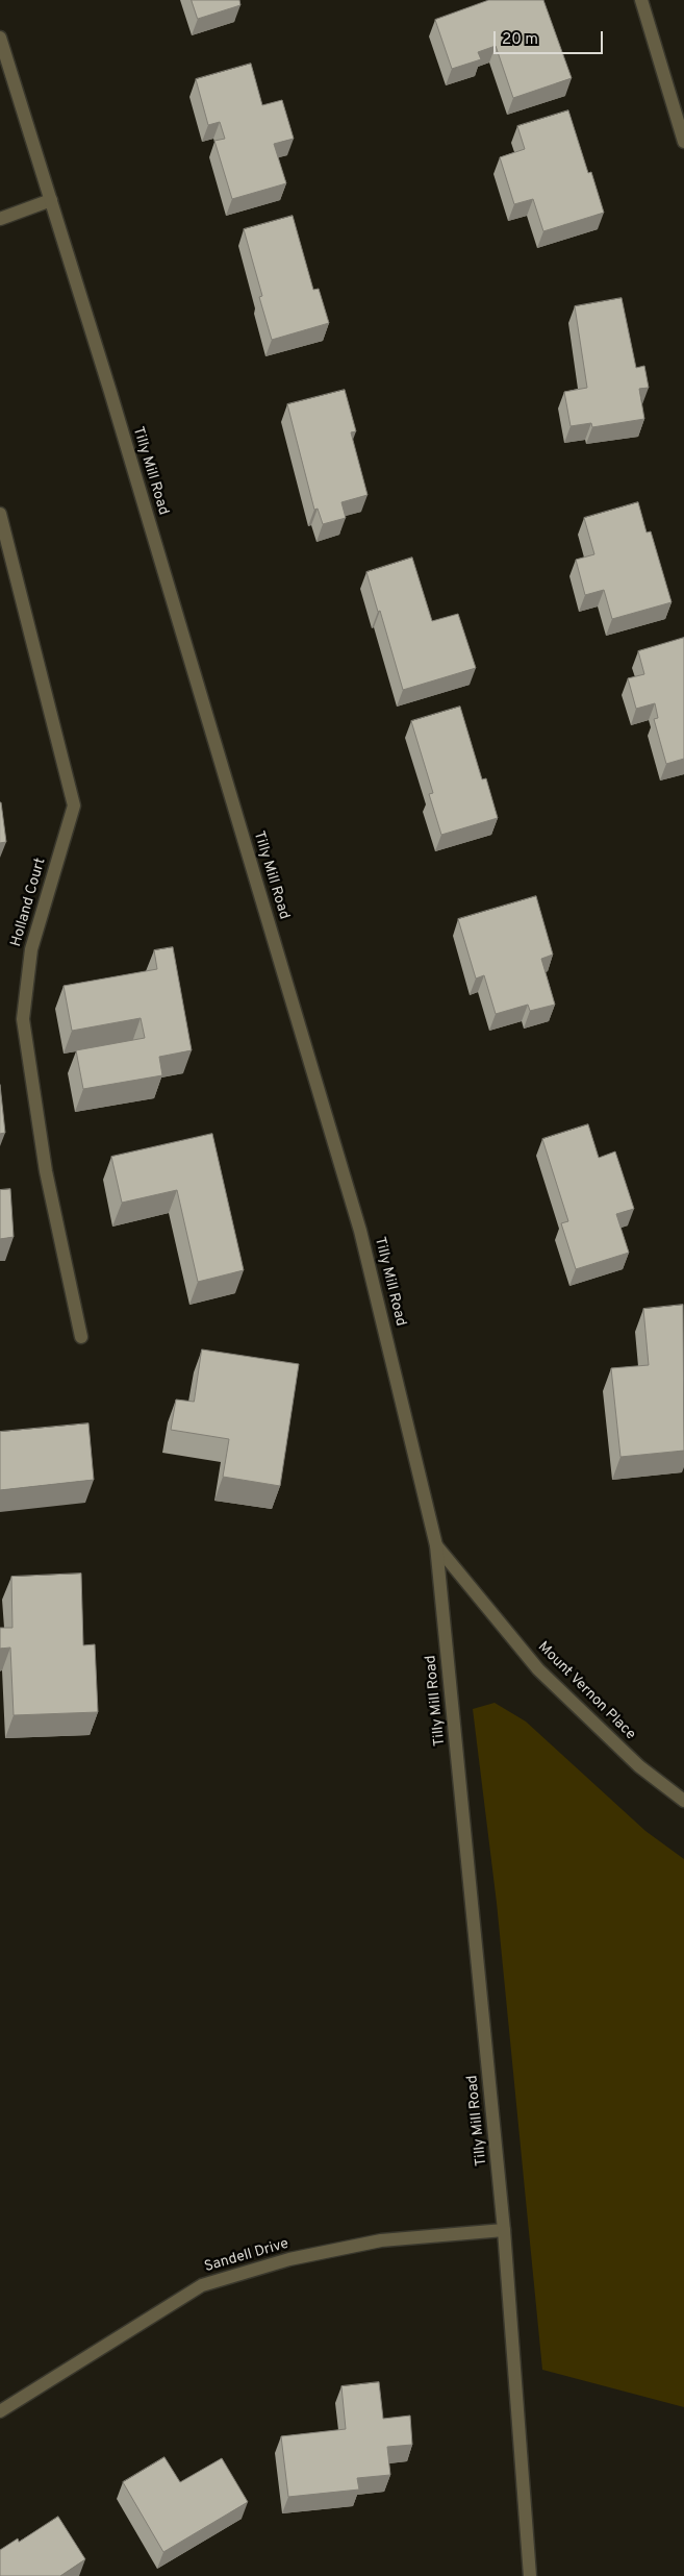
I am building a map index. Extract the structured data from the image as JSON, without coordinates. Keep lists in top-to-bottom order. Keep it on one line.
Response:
{"streets":{"street":["Tilly Mill Road","Holland Court","Mount Vernon Place","Sandell Drive"]},"crossings":[["Tilly Mill Road","Mount Vernon Place"],["Tilly Mill Road","Sandell Drive"]],"scale_bar":"20 m"}
